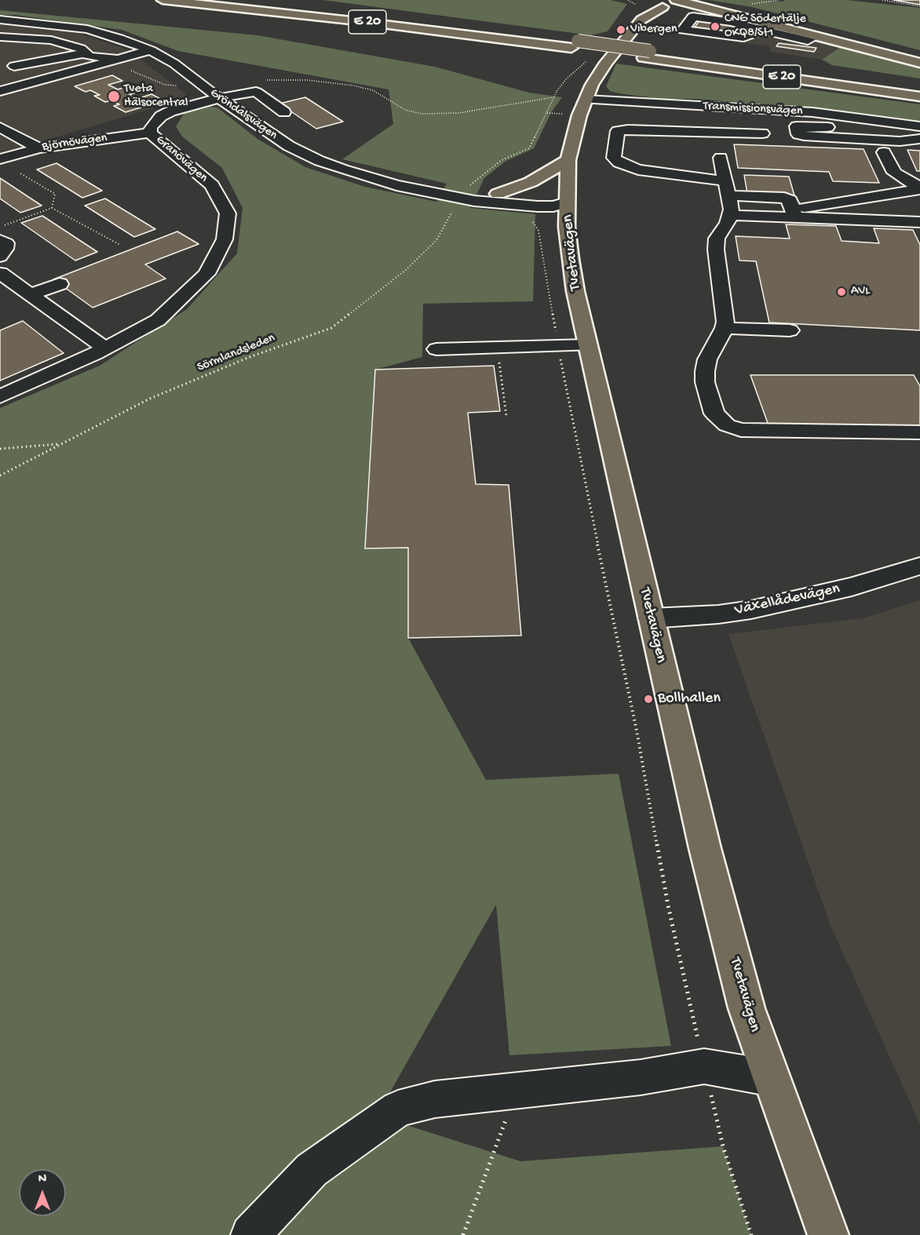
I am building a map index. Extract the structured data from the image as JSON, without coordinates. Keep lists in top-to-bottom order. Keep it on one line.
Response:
{"streets":{"main road":["E 20","Tvetavägen"],"street":["Transmissionsvägen","Gröndalsvägen","Björnövägen","Granövägen","Växellådevägen"],"path":["Sörmlandsleden"]},"crossings":[["Transmissionsvägen","Tvetavägen"],["Gröndalsvägen","Granövägen"],["Gröndalsvägen","Tvetavägen"],["Björnövägen","Granövägen"],["Tvetavägen","Växellådevägen"]],"places":["CNG Södertälje OKQ8/St1","Vibergen","Tveta Hälsocentral","AVL","Bollhallen"],"north":"top"}
